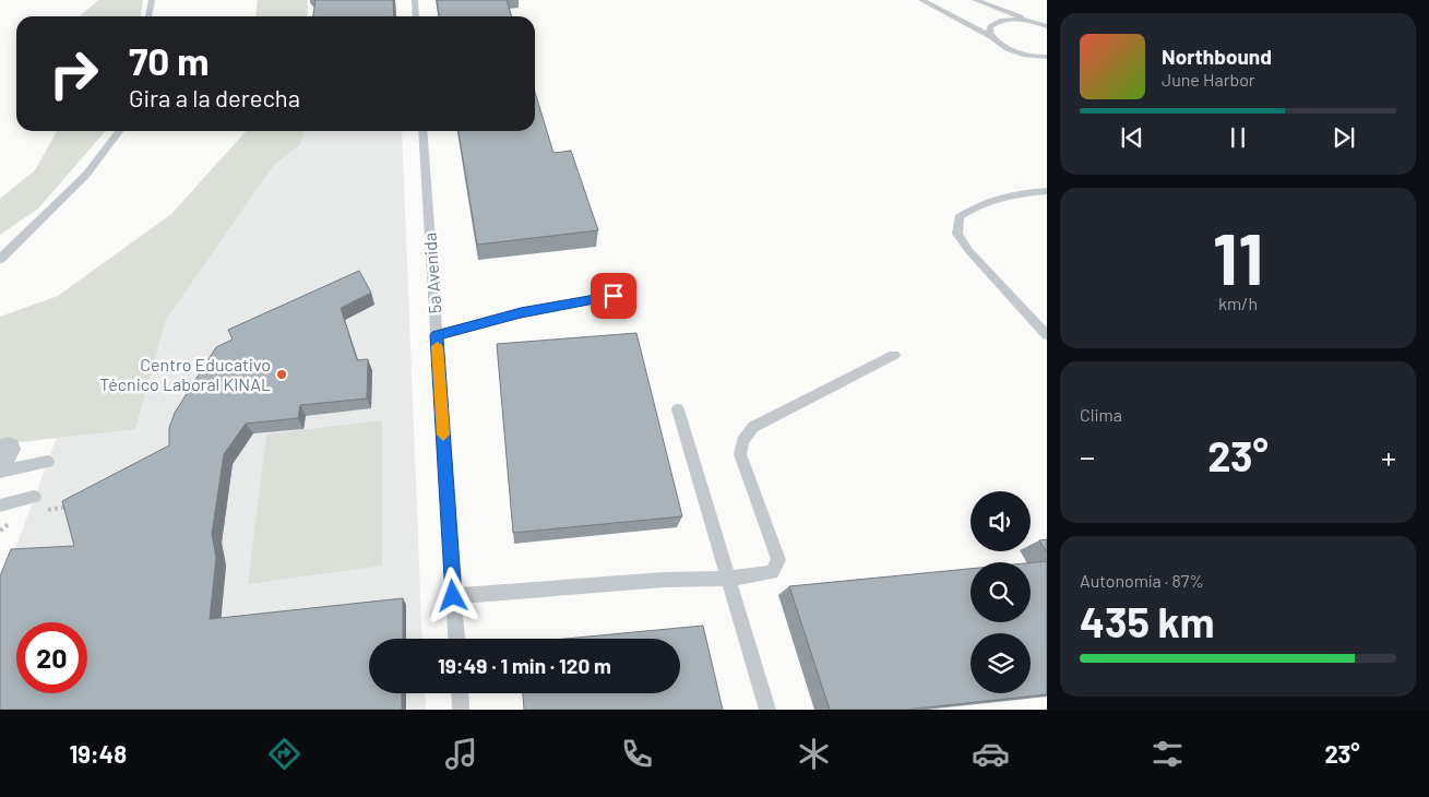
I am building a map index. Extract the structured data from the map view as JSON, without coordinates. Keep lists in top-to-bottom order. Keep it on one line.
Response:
{"streets":{"lane":["5a Avenida"]},"places":["Centro Educativo Técnico Laboral KINAL"],"page":{"turn":["70 m","Gira a la derecha"],"song":["Northbound","June Harbor"],"tile":[["11","km/h"],"Clima",["Autonomía · 87%","435 km"]],"heat":["−","23°","+"],"limit":"20","trip":"19:49 · 1 min · 120 m","tabs":["19:48","23°"]}}
